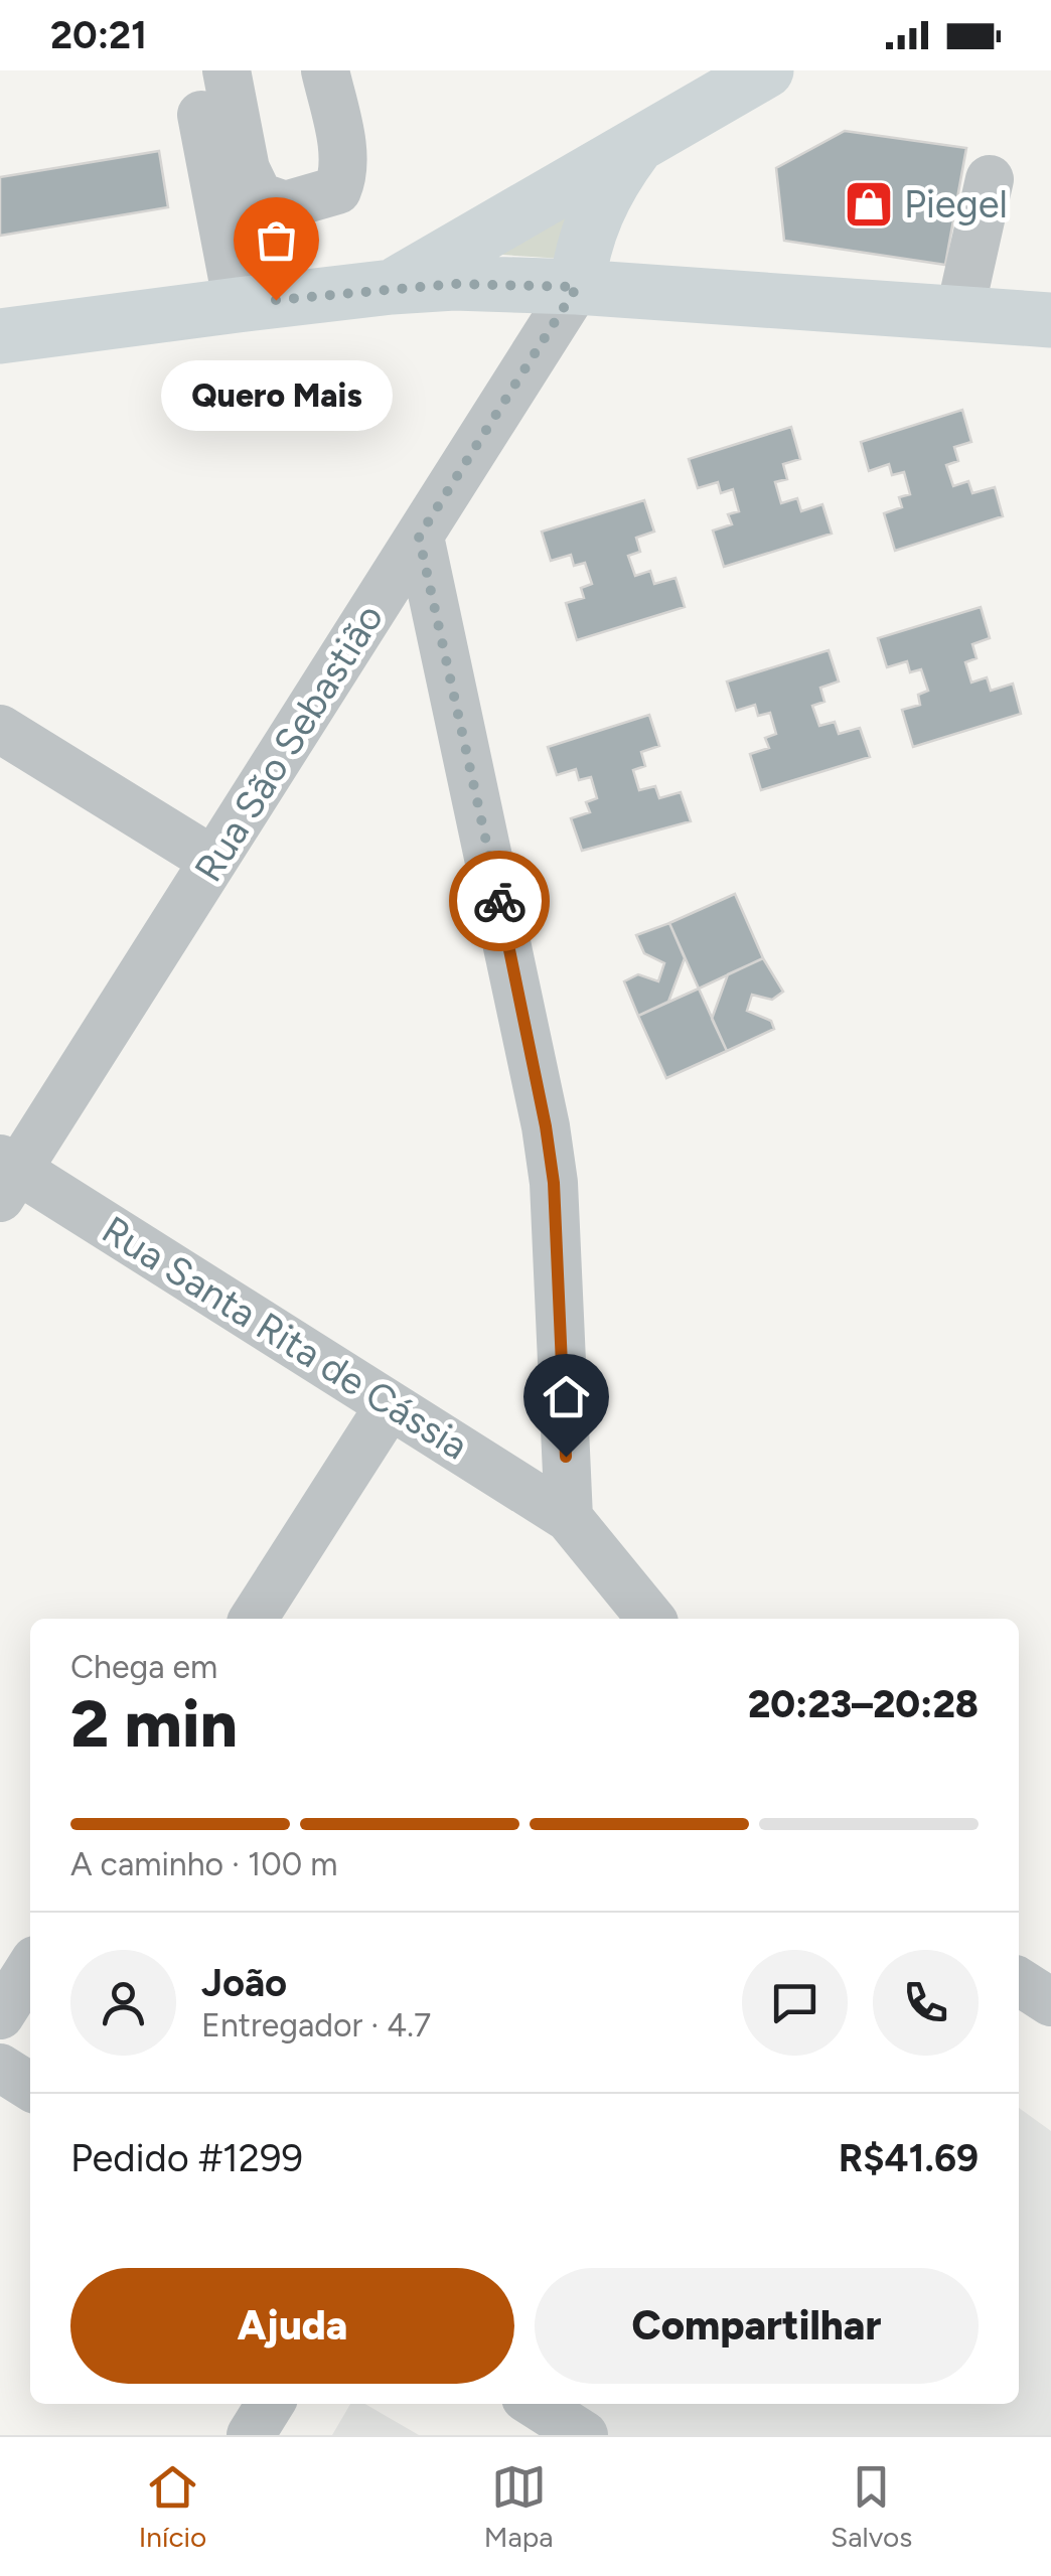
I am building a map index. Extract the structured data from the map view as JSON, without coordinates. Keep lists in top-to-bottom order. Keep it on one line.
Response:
{"streets":{"street":["Rua São Sebastião","Rua Santa Rita de Cássia"]},"crossings":[["Rua São Sebastião","Rua Santa Rita de Cássia"]],"places":{"shop":["Piegel"],"other":["Quero Mais"]},"page":{"status":"20:21","bubble":"Quero Mais","heading":["2 min","Chega em","20:23–20:28"],"panel":["João","Entregador · 4.7","Pedido #1299","R$41.69"],"bar":"A caminho · 100 m","buttons":["Ajuda","Compartilhar"],"tabs":["Início","Mapa","Salvos"]}}
